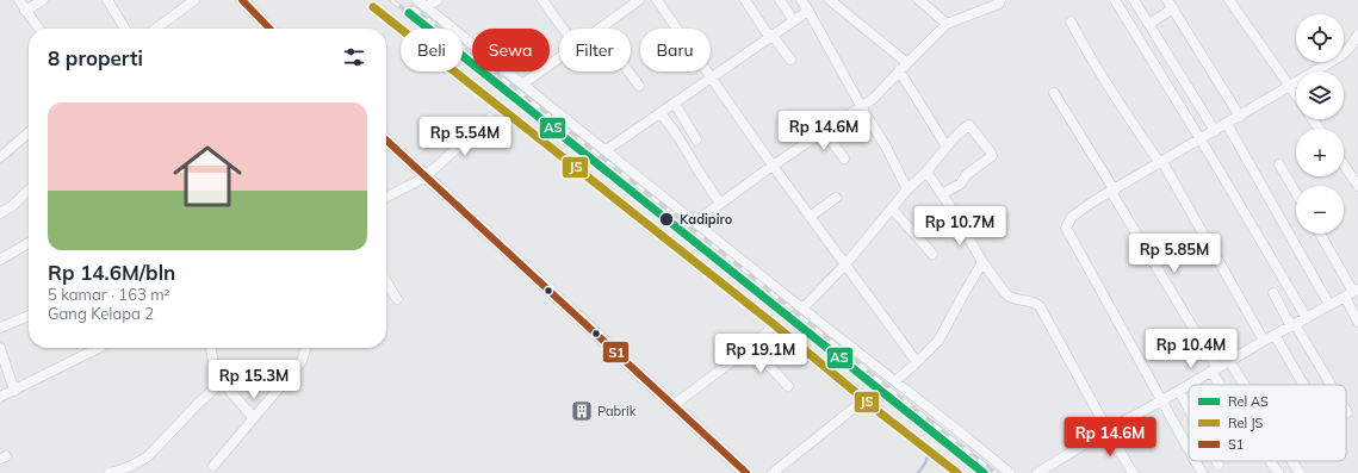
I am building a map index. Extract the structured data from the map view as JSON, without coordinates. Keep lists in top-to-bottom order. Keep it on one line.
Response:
{"places":{"other":["Kadipiro"],"building":["Pabrik"]},"lines":["transit line S1","rail line JS","rail line AS"],"legend":["Rel AS","Rel JS","S1"],"page":{"map_buttons":["+","−"],"chip":["Beli","Sewa","Filter","Baru"],"heading":"8 properti","list":[{"name":"Rp 14.6M/bln","note":"5 kamar · 163 m² · Gang Kelapa 2"}],"price":["Rp 14.6M","Rp 5.54M","Rp 10.7M","Rp 5.85M","Rp 10.4M","Rp 19.1M","Rp 15.3M","Rp 14.6M"]}}
